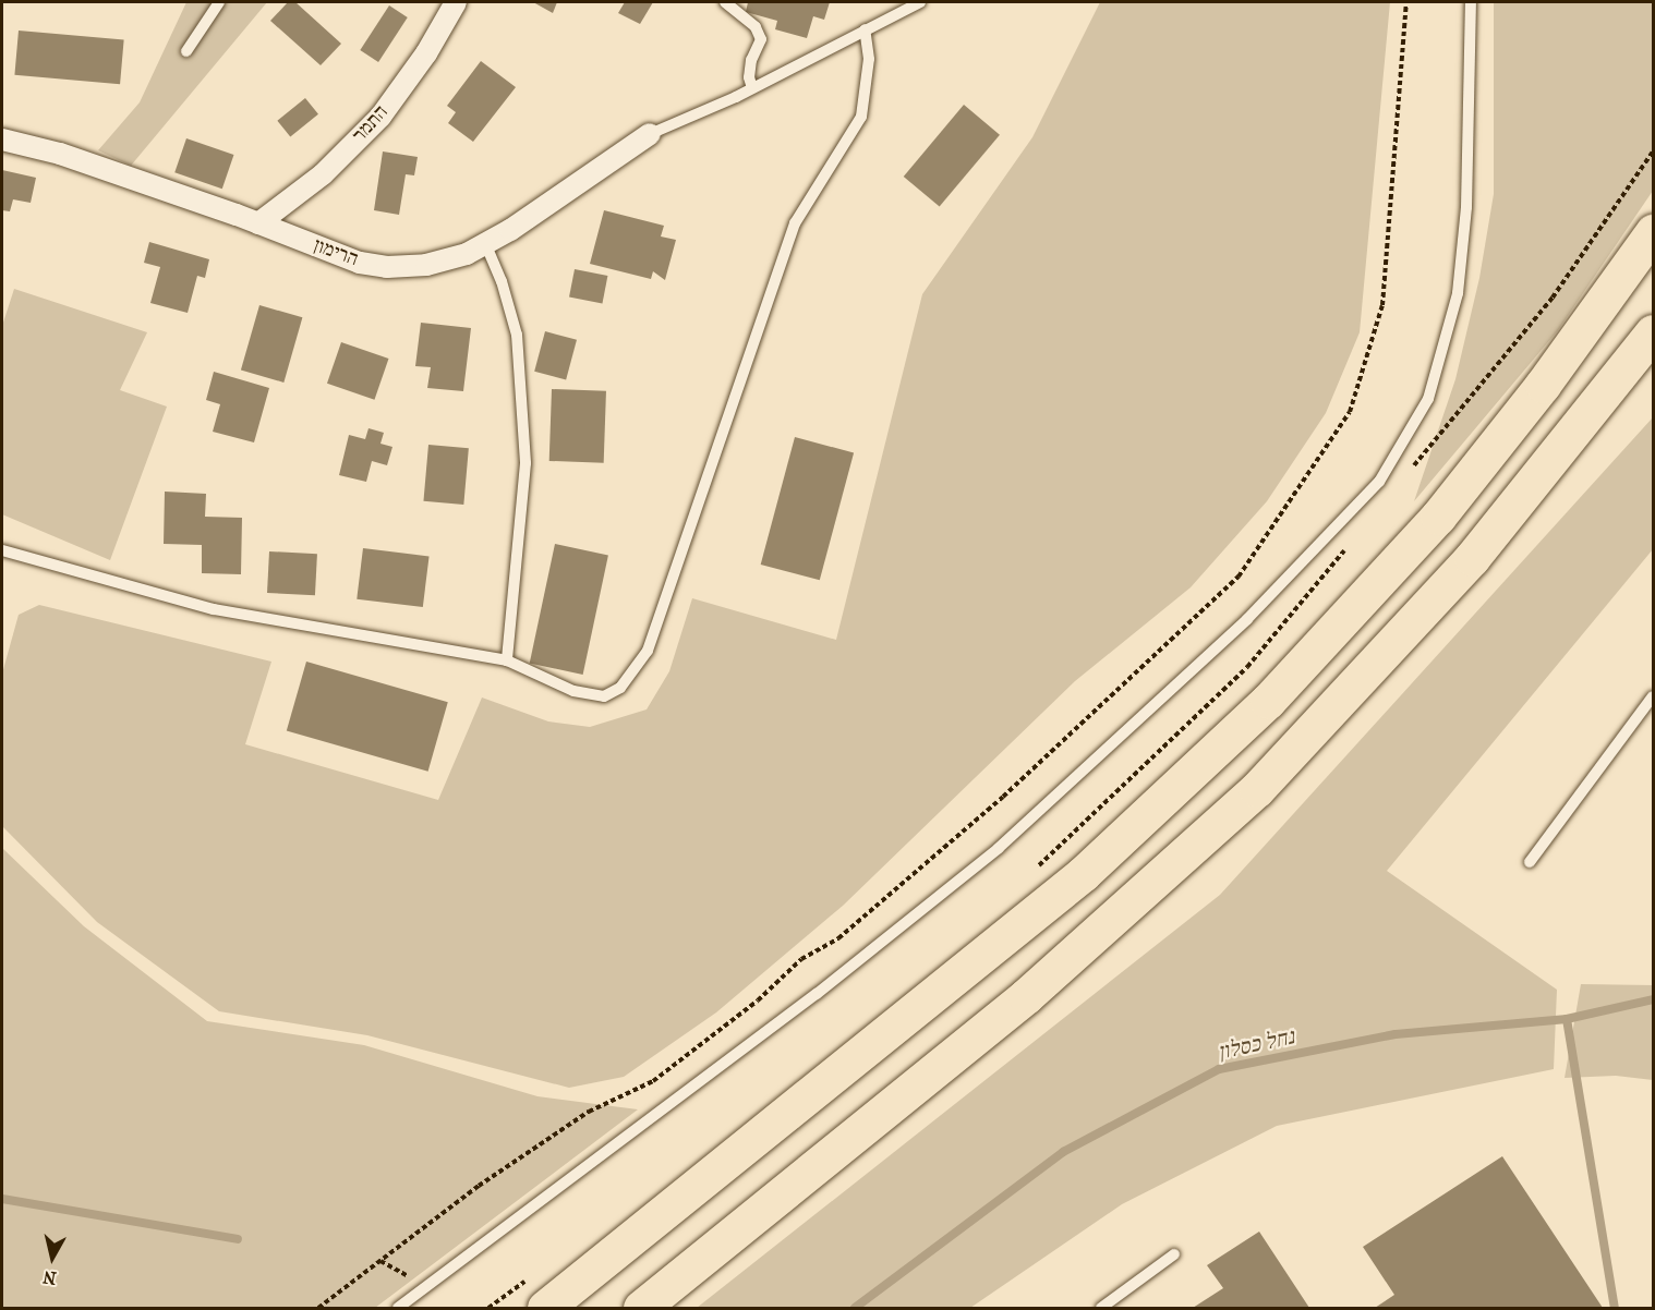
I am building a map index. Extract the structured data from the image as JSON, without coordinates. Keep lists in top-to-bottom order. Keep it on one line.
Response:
{"streets":{"street":["התמר","הרימון"]},"crossings":[["התמר","הרימון"]],"water":["נחל כסלון"],"north":"bottom"}
